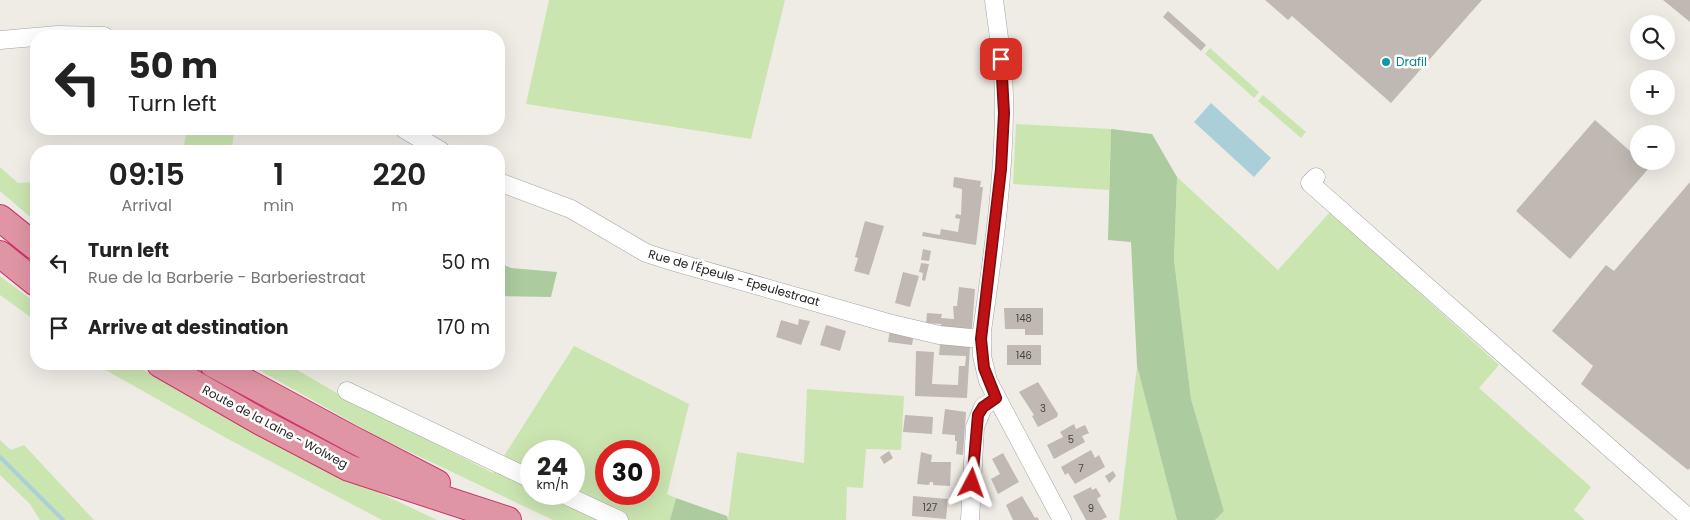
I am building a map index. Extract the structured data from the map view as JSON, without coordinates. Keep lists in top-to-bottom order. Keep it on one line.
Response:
{"streets":{"highway":["Route de la Laine - Wolweg"],"street":["Rue de l'Épeule - Epeulestraat"]},"places":["Drafil"],"house_numbers":["148","146","3","5","7","127","9"],"page":{"map_buttons":["+","−"],"turn":["50 m","Turn left"],"eta":["09:15","Arrival","1","min","220","m"],"list":[{"name":"Turn left","note":"Rue de la Barberie - Barberiestraat","value":"50 m"},{"name":"Arrive at destination","value":"170 m"}],"speed":"24 km/h","limit":"30"}}
